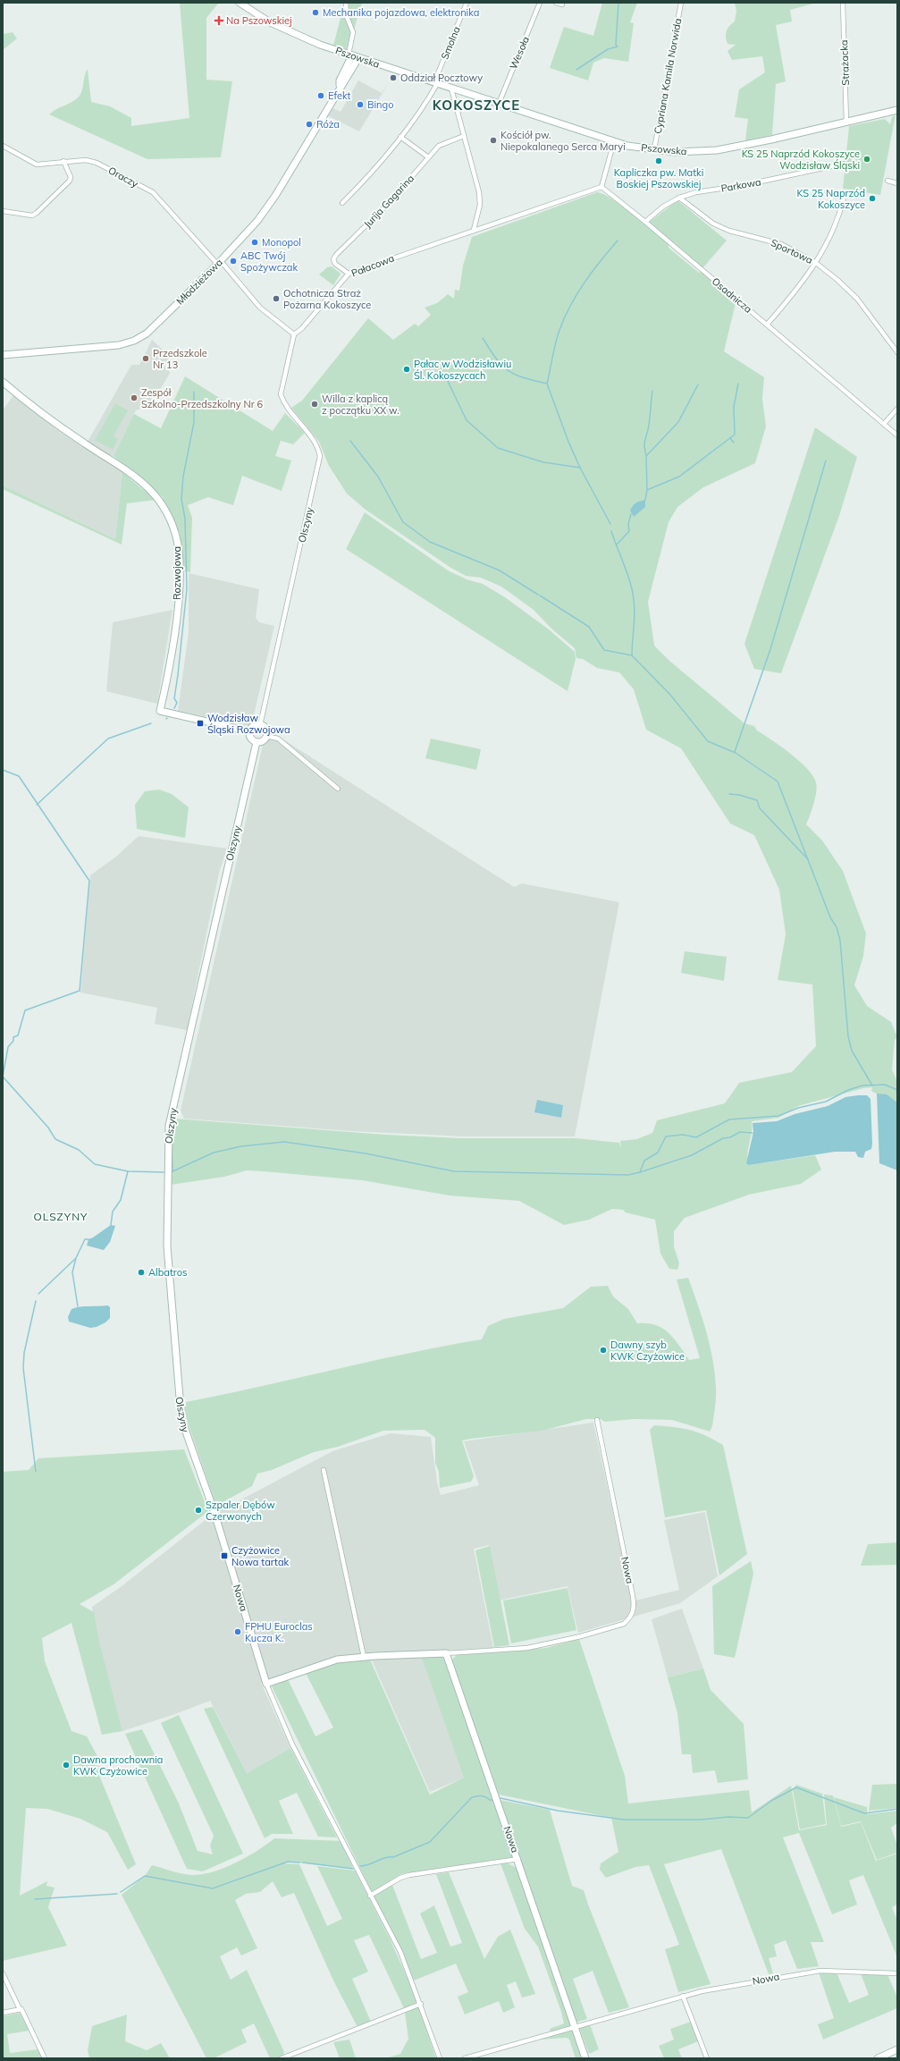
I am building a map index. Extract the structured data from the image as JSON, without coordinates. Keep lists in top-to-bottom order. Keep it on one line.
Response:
{"streets":{"street":["Smolna","Wesoła","Pszowska","Strażacka","Cypriana Kamila Norwida","Oraczy","Parkowa","Jurija Gagarina","Sportowa","Pałacowa","Młodzieżowa","Osadnicza","Olszyny","Rozwojowa","Nowa"]},"crossings":[["Smolna","Pszowska"],["Wesoła","Pszowska"],["Pszowska","Strażacka"],["Pszowska","Cypriana Kamila Norwida"],["Pszowska","Młodzieżowa"],["Oraczy","Pałacowa"],["Oraczy","Młodzieżowa"],["Oraczy","Olszyny"],["Parkowa","Sportowa"],["Parkowa","Osadnicza"],["Jurija Gagarina","Pałacowa"],["Pałacowa","Osadnicza"],["Pałacowa","Olszyny"],["Olszyny","Rozwojowa"],["Olszyny","Nowa"]],"districts":["KOKOSZYCE","OLSZYNY"],"places":{"other":["Mechanika pojazdowa, elektronika","Oddział Pocztowy","Efekt","Bingo","Róża","Kościół pw. Niepokalanego Serca Maryi","KS 25 Naprzód Kokoszyce Wodzisław Śląski","Kapliczka pw. Matki Boskiej Pszowskiej","KS 25 Naprzód Kokoszyce","Monopol","ABC Twój Spożywczak","Ochotnicza Straż Pożarna Kokoszyce","Przedszkole Nr 13","Pałac w Wodzisławiu Śl. Kokoszycach","Zespół Szkolno-Przedszkolny Nr 6","Willa z kaplicą z początku XX w.","Albatros","Dawny szyb KWK Czyżowice","Szpaler Dębów Czerwonych","FPHU Euroclas Kucza K.","Dawna prochownia KWK Czyżowice"],"health":["Na Pszowskiej"],"transit":["Wodzisław Śląski Rozwojowa","Czyżowice Nowa tartak"]}}
